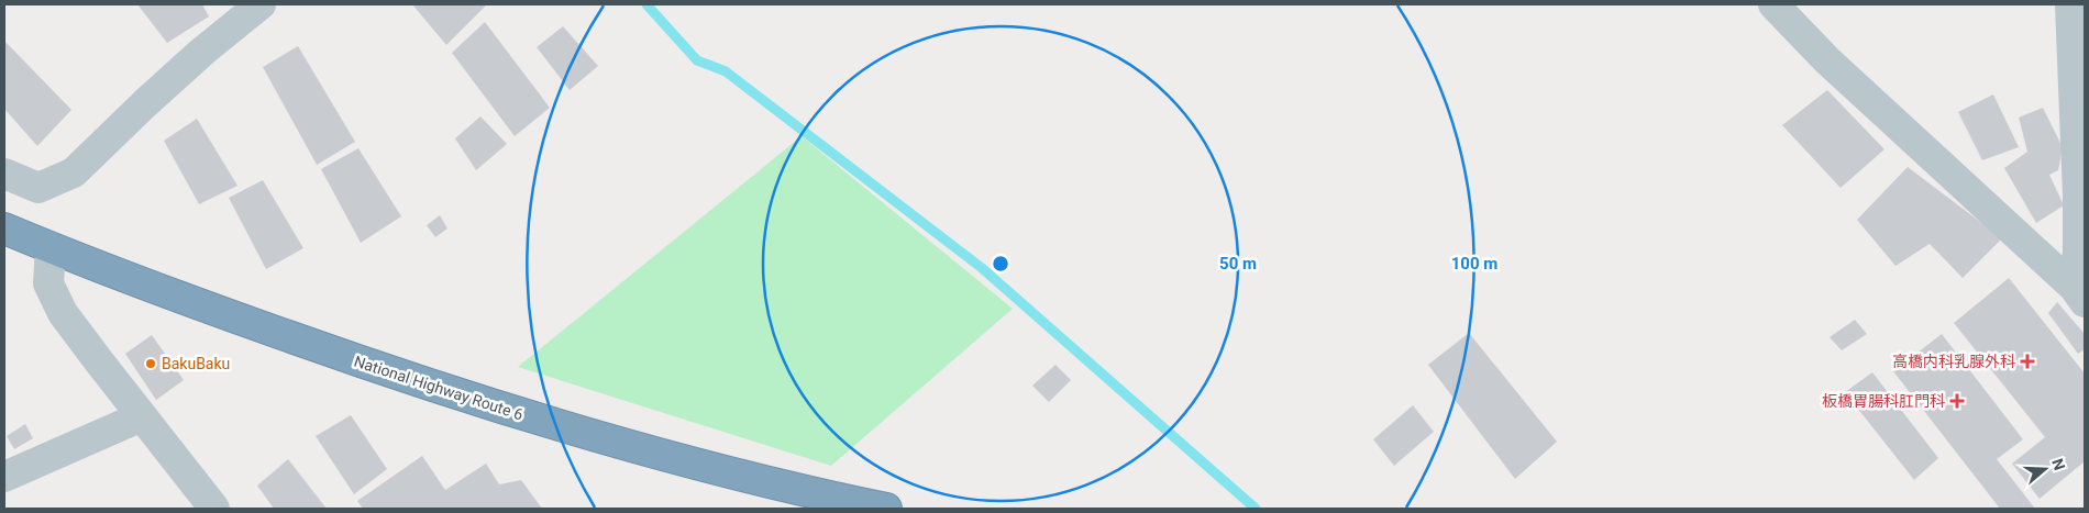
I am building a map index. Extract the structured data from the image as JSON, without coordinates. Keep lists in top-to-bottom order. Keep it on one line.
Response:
{"streets":{"highway":["National Highway Route 6"]},"places":{"health":["高橋内科乳腺外科","板橋胃腸科肛門科"],"other":["BakuBaku"]},"north":"right","rings":["50 m","100 m"]}
